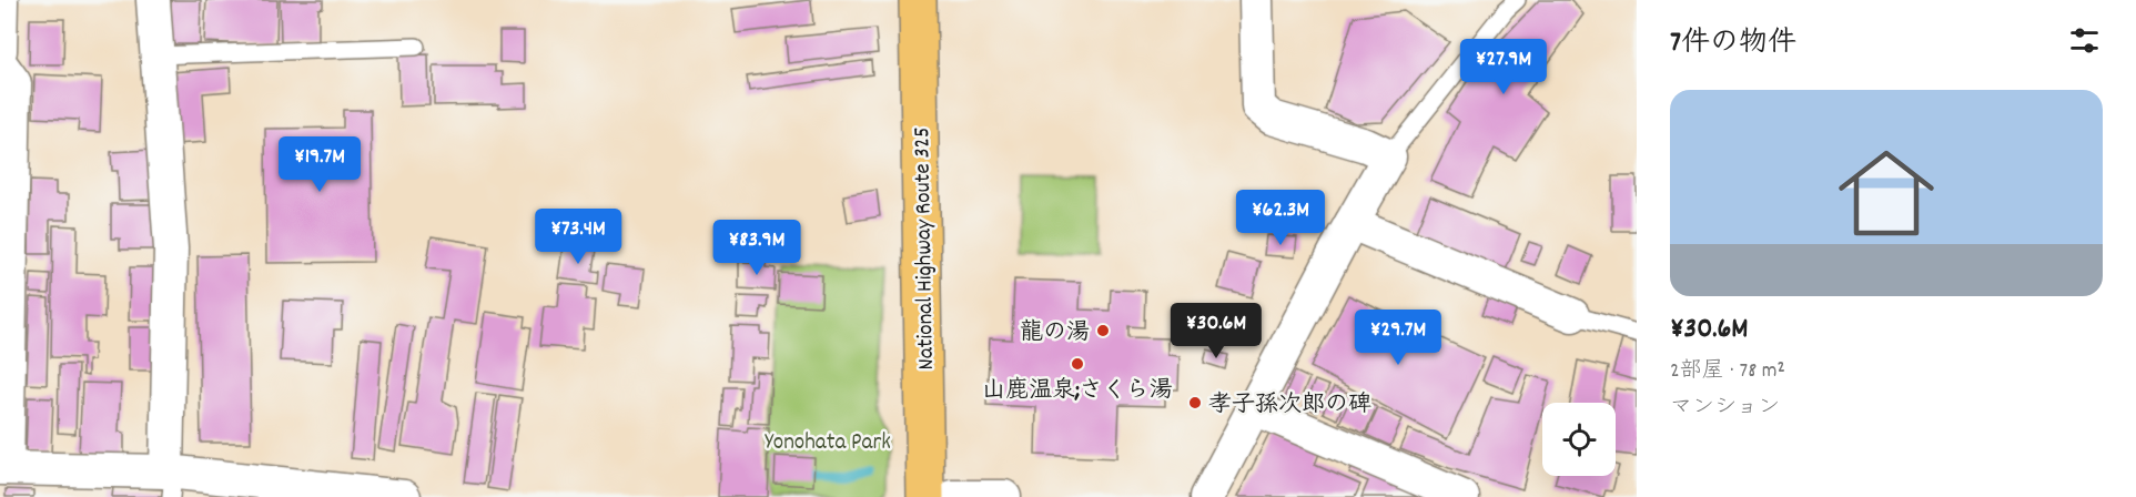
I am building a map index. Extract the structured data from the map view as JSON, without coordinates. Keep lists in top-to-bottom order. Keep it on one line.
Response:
{"streets":{"highway":["National Highway Route 325"]},"parks":["Yonohata Park"],"places":["龍の湯","山鹿温泉;さくら湯","孝子孫次郎の碑"],"page":{"heading":"7件の物件","price":["¥27.9M","¥19.7M","¥62.3M","¥73.4M","¥83.9M","¥30.6M","¥29.7M"],"list":[{"name":"¥30.6M","note":"2部屋 · 78 m² · マンション"}]}}
